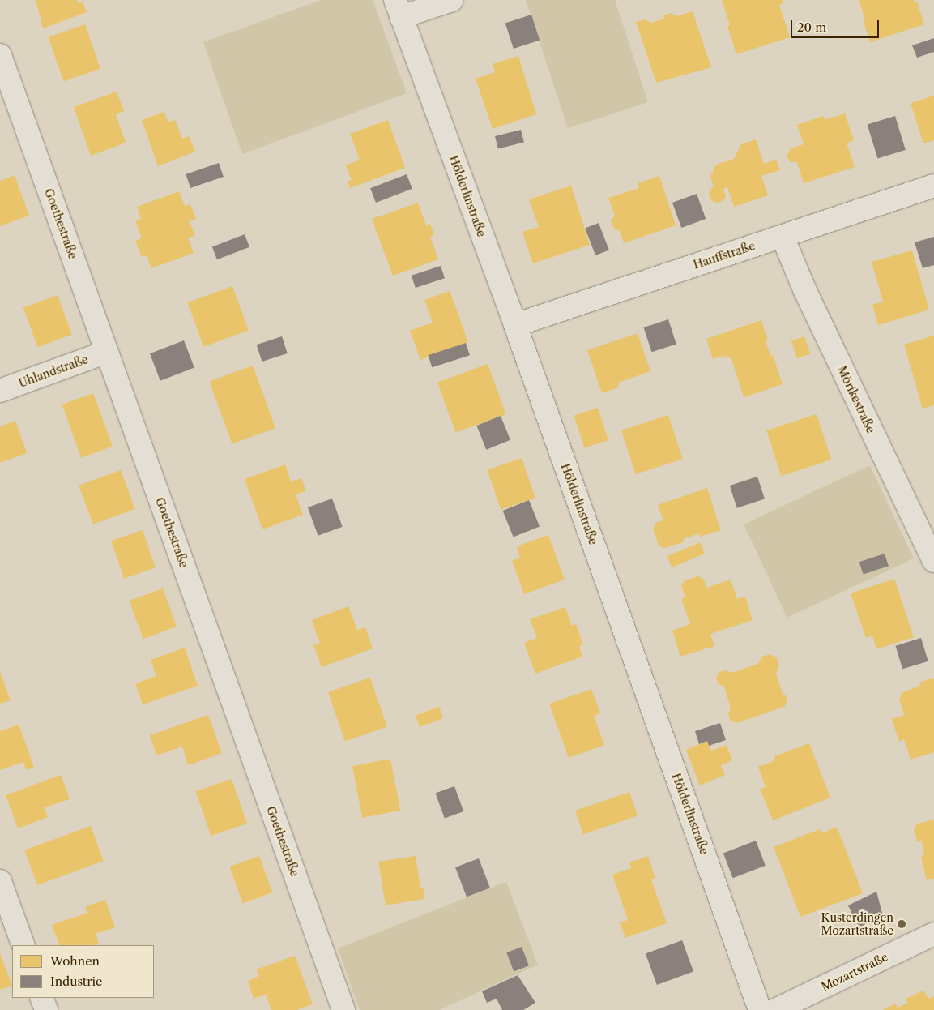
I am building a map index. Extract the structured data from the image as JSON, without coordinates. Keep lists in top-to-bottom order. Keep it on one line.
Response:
{"streets":{"street":["Hölderlinstraße","Goethestraße","Hauffstraße","Uhlandstraße","Mörikestraße","Mozartstraße"]},"crossings":[["Hölderlinstraße","Hauffstraße"],["Goethestraße","Uhlandstraße"],["Hauffstraße","Mörikestraße"]],"places":["Kusterdingen Mozartstraße"],"legend":["Wohnen","Industrie"],"scale_bar":"20 m"}
